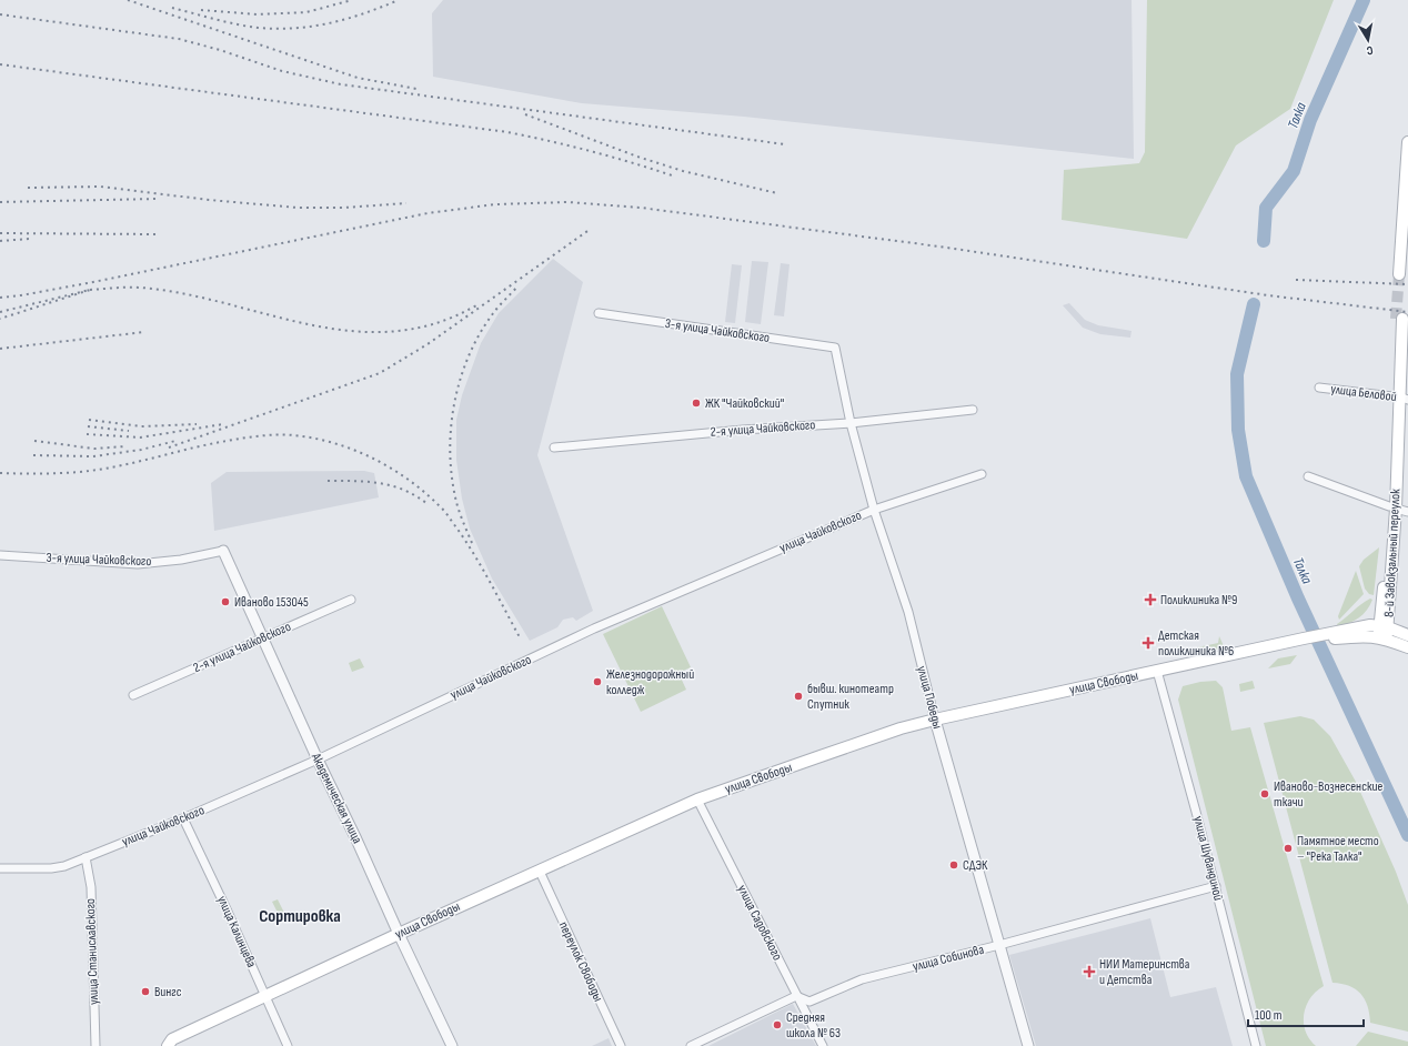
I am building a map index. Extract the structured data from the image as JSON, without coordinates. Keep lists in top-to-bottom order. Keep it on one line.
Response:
{"streets":{"main road":["8-й Завокзальный переулок","улица Свободы"],"street":["3-я улица Чайковского","улица Беловой","2-я улица Чайковского","улица Чайковского","улица Победы","Академическая улица","улица Шувандиной","улица Садовского","улица Калинцева","улица Станиславского","улица Собинова","переулок Свободы"]},"crossings":[["3-я улица Чайковского","улица Победы"],["3-я улица Чайковского","Академическая улица"],["улица Беловой","8-й Завокзальный переулок"],["2-я улица Чайковского","улица Победы"],["2-я улица Чайковского","Академическая улица"],["улица Чайковского","улица Победы"],["улица Чайковского","Академическая улица"],["улица Чайковского","улица Калинцева"],["улица Чайковского","улица Станиславского"],["8-й Завокзальный переулок","улица Свободы"],["улица Свободы","улица Победы"],["улица Свободы","Академическая улица"],["улица Свободы","улица Шувандиной"],["улица Свободы","улица Садовского"],["улица Свободы","улица Калинцева"],["улица Свободы","переулок Свободы"],["улица Победы","улица Собинова"],["улица Шувандиной","улица Собинова"],["улица Садовского","улица Собинова"]],"districts":["Сортировка"],"water":["Талка"],"places":{"other":["ЖК \"Чайковский\"","Иваново 153045","Железнодорожный колледж","бывш. кинотеатр Спутник","Иваново-Вознесенские ткачи","Памятное место – \"Река Талка\"","СДЭК","Вингс","Средняя школа № 63"],"health":["Поликлиника №9","Детская поликлиника №6","НИИ Материнства и Детства"]},"scale_bar":"100 m","north":"bottom"}
